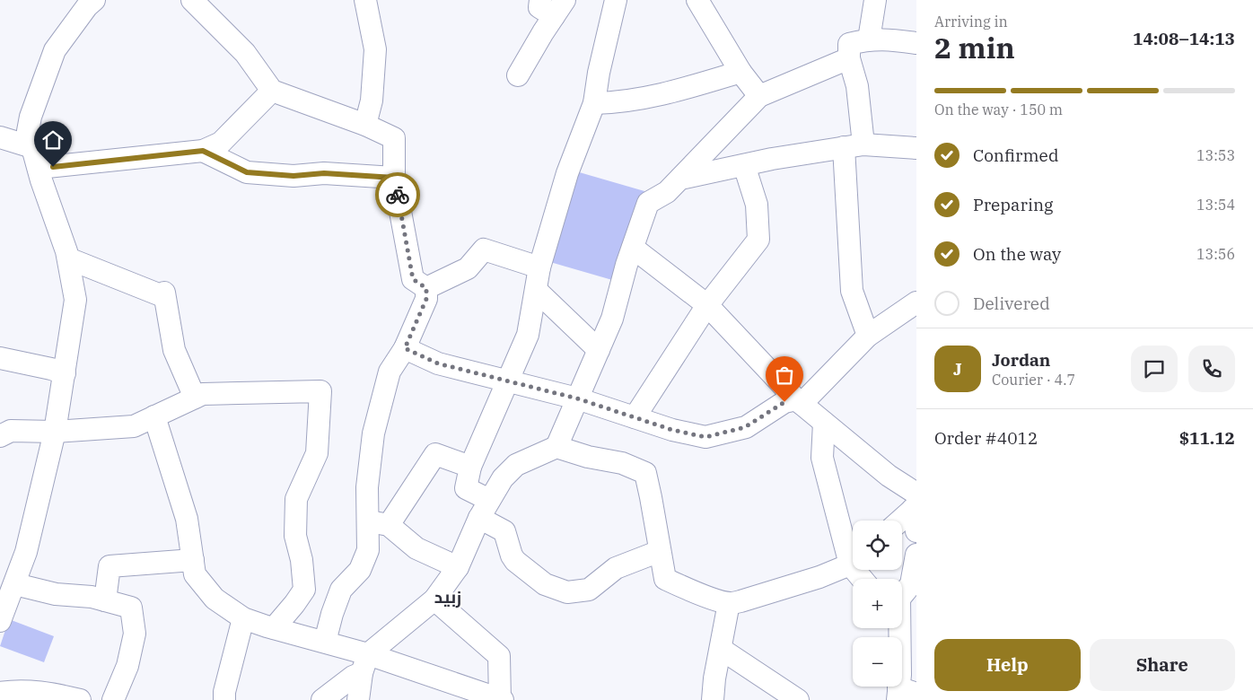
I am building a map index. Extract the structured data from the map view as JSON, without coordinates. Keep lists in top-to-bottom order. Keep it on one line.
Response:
{"districts":["زبيد"],"page":{"heading":["2 min","Arriving in","14:08–14:13"],"panel":["Jordan","Courier · 4.7","Order #4012","$11.12"],"bar":"On the way · 150 m","list":[["Confirmed","13:53"],["Preparing","13:54"],["On the way","13:56"],"Delivered"],"round":"J","map_buttons":["+","−"],"buttons":["Help","Share"]}}
